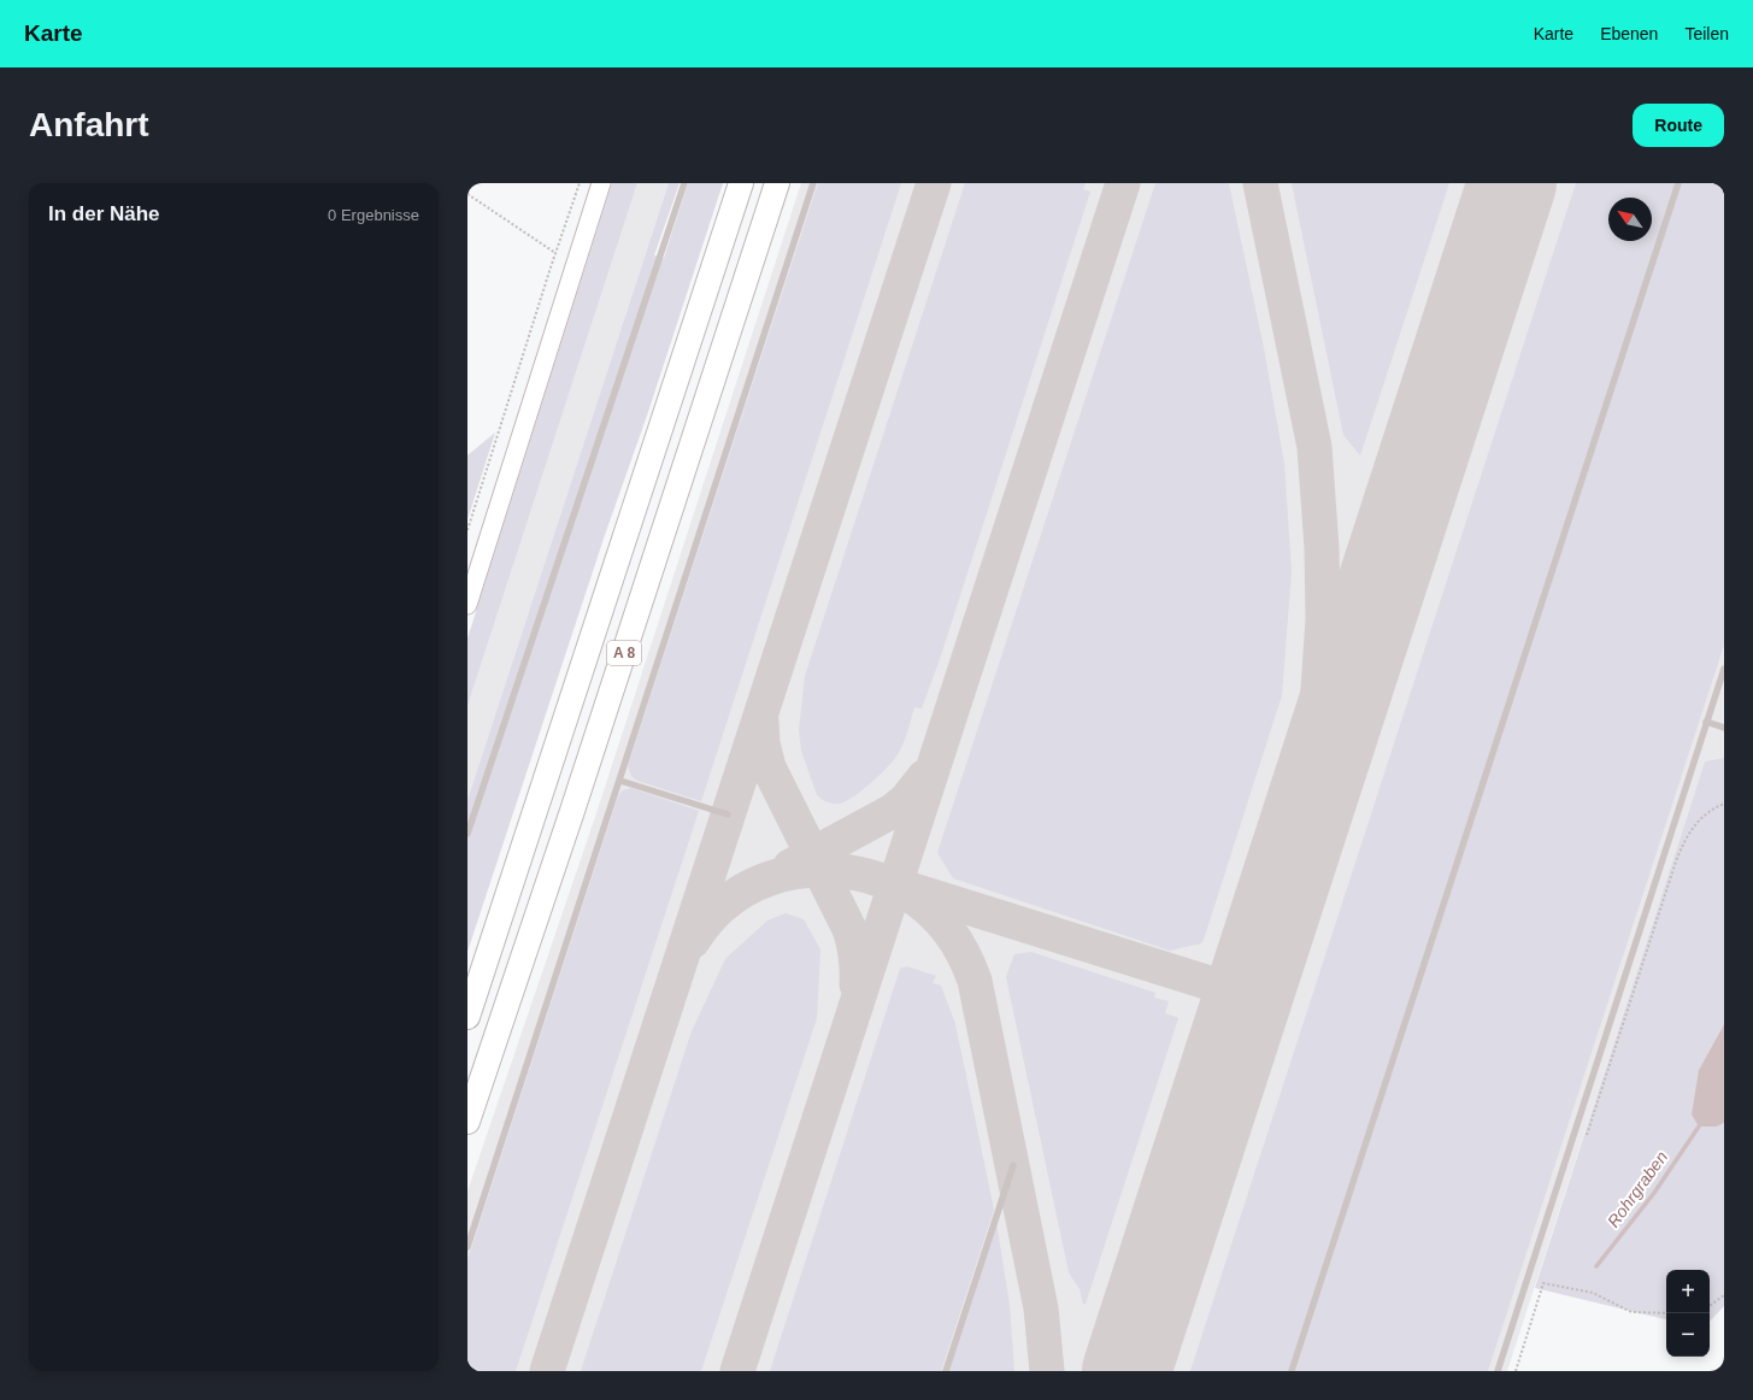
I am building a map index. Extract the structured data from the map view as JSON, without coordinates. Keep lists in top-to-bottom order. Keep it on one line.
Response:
{"streets":{"highway":["A 8"]},"water":["Rohrgraben"],"north":"top left","page":{"header":"Karte","nav":["Karte","Ebenen","Teilen"],"buttons":"Route","title":"Anfahrt","heading":["In der Nähe","0 Ergebnisse"],"map_buttons":["+","−"]}}
